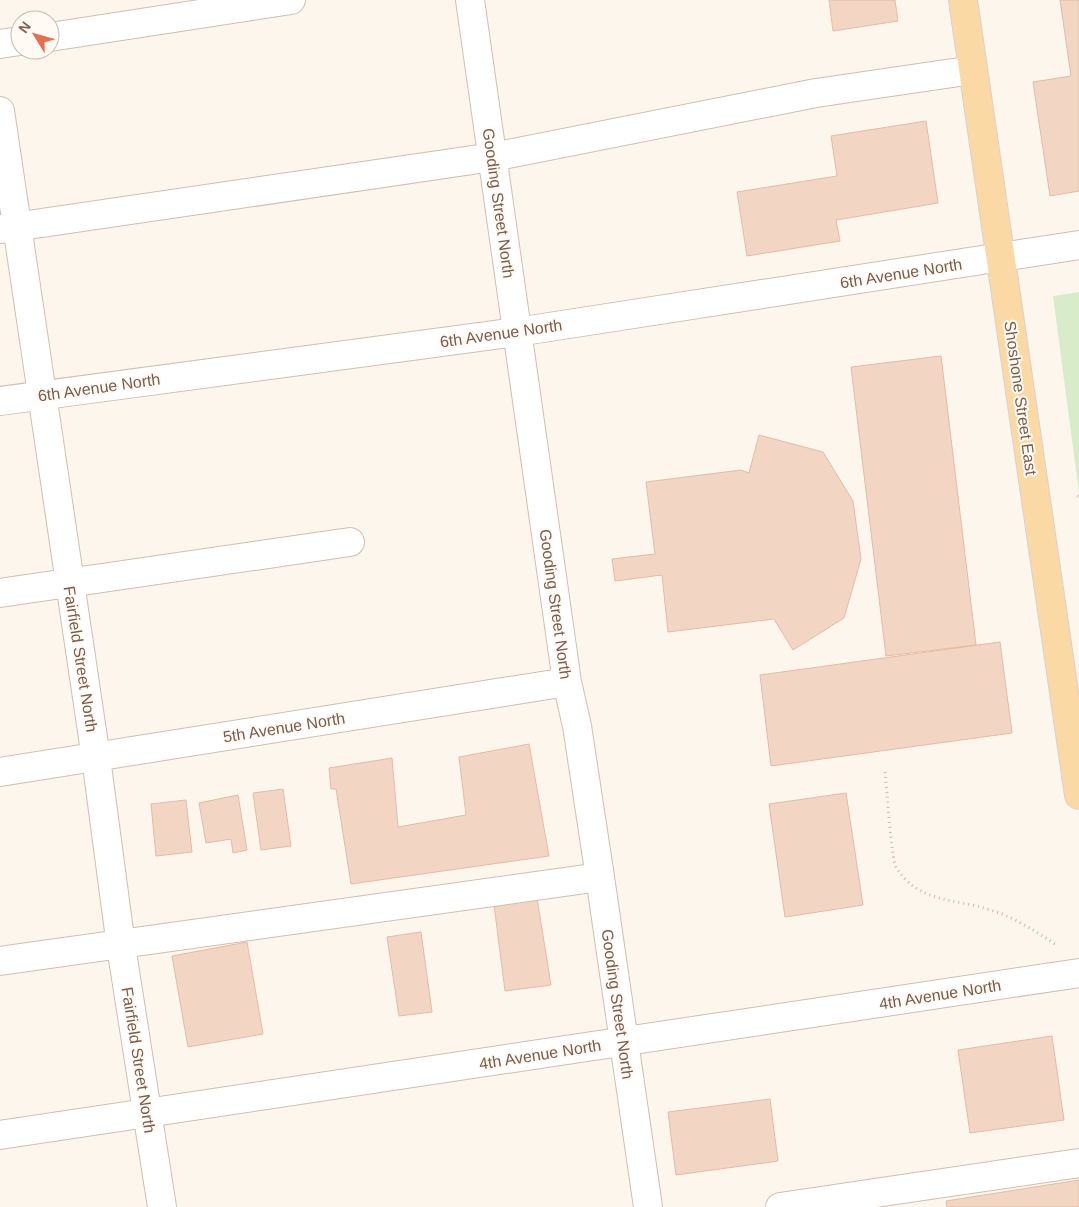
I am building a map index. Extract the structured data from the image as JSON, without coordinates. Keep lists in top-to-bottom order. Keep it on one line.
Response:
{"streets":{"main road":["Shoshone Street East"],"street":["Gooding Street North","6th Avenue North","Fairfield Street North","5th Avenue North","4th Avenue North"]},"crossings":[["Gooding Street North","6th Avenue North"],["Gooding Street North","5th Avenue North"],["Gooding Street North","4th Avenue North"],["6th Avenue North","Shoshone Street East"],["6th Avenue North","Fairfield Street North"],["Fairfield Street North","5th Avenue North"],["Fairfield Street North","4th Avenue North"]],"north":"top left"}
